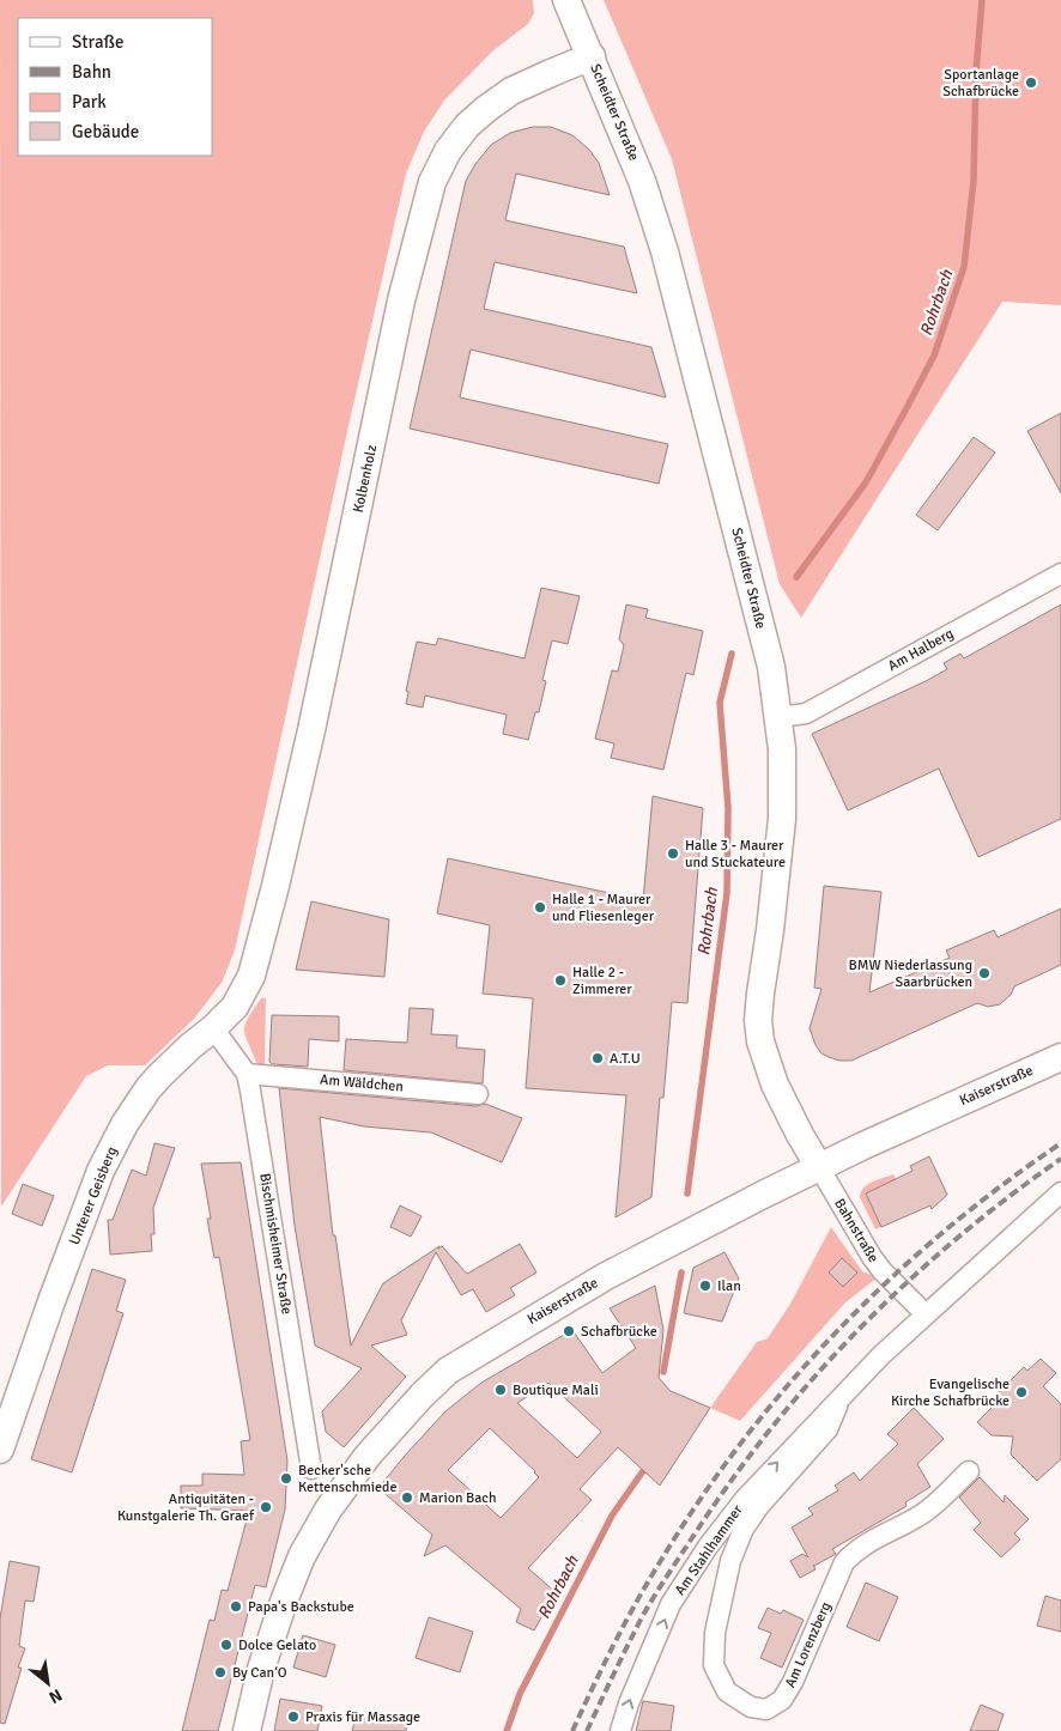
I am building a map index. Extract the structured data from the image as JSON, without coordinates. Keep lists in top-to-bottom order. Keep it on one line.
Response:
{"streets":{"main road":["Scheidter Straße","Kolbenholz","Kaiserstraße","Unterer Geisberg"],"street":["Am Halberg","Am Wäldchen","Bahnstraße","Bischmisheimer Straße","Am Stahlhammer","Am Lorenzberg"]},"crossings":[["Scheidter Straße","Kolbenholz"],["Scheidter Straße","Am Halberg"],["Scheidter Straße","Kaiserstraße"],["Scheidter Straße","Bahnstraße"],["Kolbenholz","Unterer Geisberg"],["Am Wäldchen","Bischmisheimer Straße"],["Kaiserstraße","Bahnstraße"],["Unterer Geisberg","Bischmisheimer Straße"],["Am Stahlhammer","Am Lorenzberg"]],"one_way":["Am Stahlhammer"],"water":["Rohrbach"],"places":["Sportanlage Schafbrücke","Halle 3 - Maurer und Stuckateure","Halle 1 - Maurer und Fliesenleger","BMW Niederlassung Saarbrücken","Halle 2 - Zimmerer","A.T.U","Ilan","Schafbrücke","Boutique Mali","Evangelische Kirche Schafbrücke","Becker'sche Kettenschmiede","Marion Bach","Antiquitäten - Kunstgalerie Th. Graef","Papa's Backstube","Dolce Gelato","By Can‘O","Praxis für Massage"],"legend":["Straße","Bahn","Park","Gebäude"],"north":"bottom right"}
